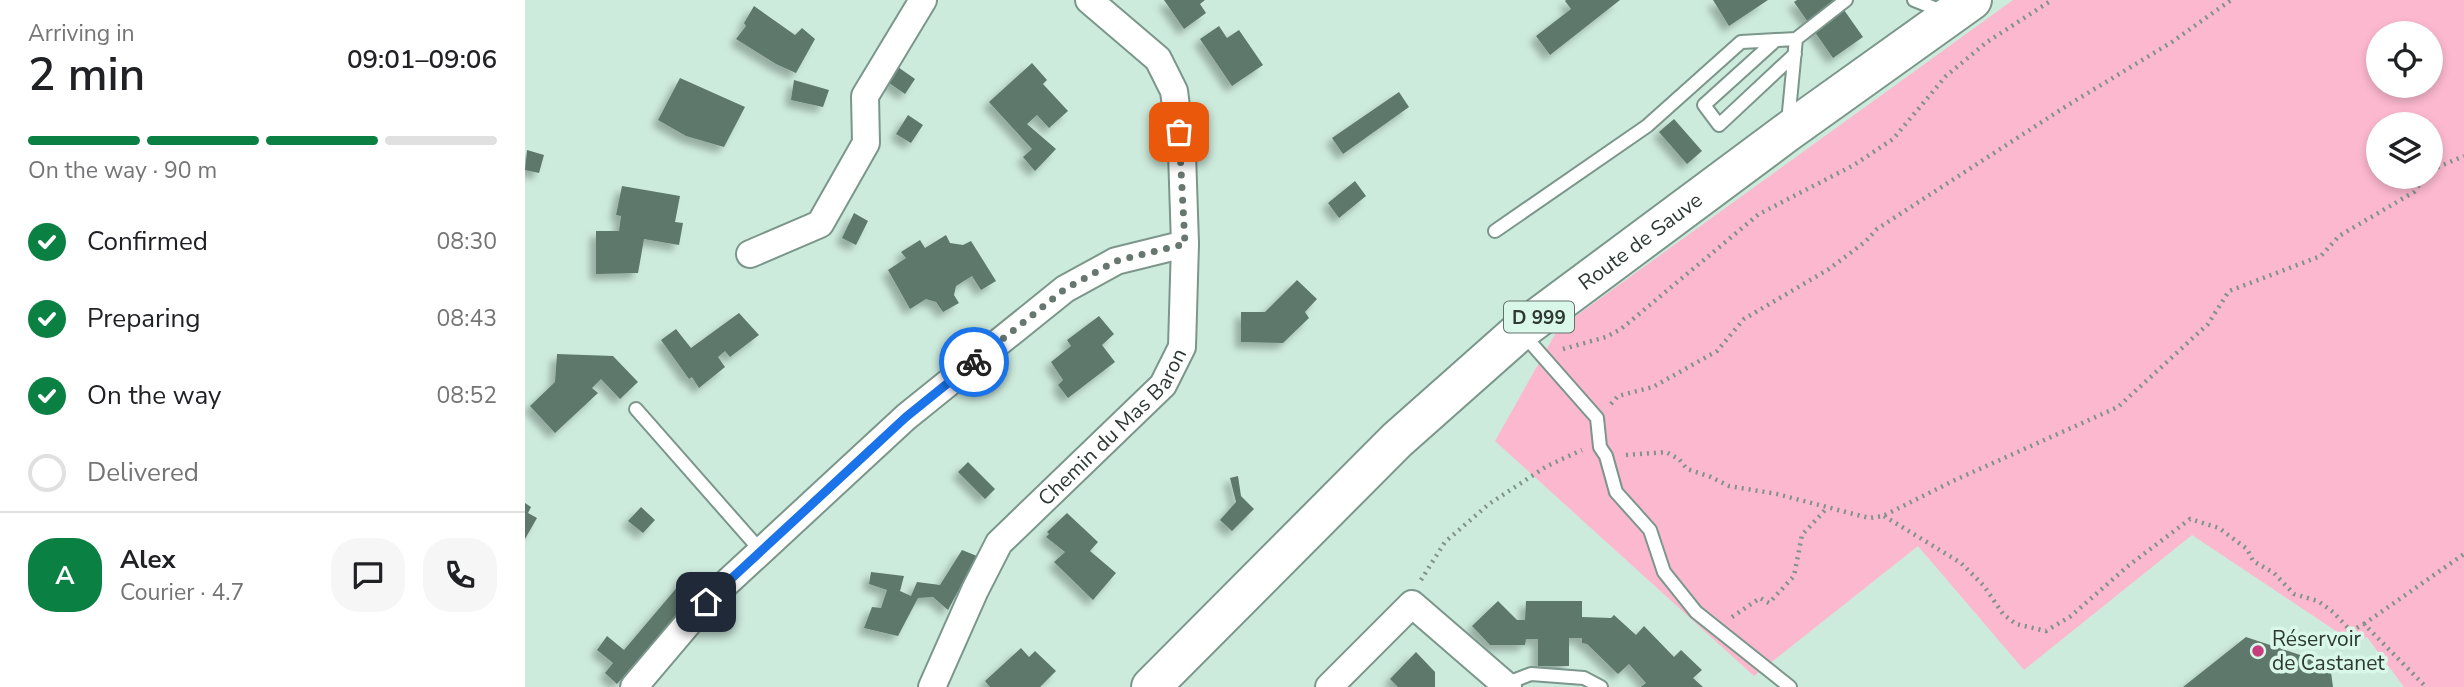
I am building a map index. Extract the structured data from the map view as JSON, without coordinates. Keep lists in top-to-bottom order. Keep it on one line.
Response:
{"streets":{"main road":["Route de Sauve","D 999"],"street":["Chemin du Mas Baron"]},"places":["Réservoir de Castanet"],"page":{"heading":["2 min","Arriving in","09:01–09:06"],"panel":["Alex","Courier · 4.7"],"bar":"On the way · 90 m","list":[["Confirmed","08:30"],["Preparing","08:43"],["On the way","08:52"],"Delivered"],"round":"A"}}
